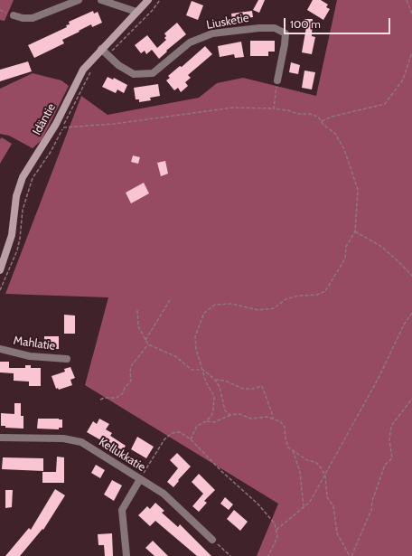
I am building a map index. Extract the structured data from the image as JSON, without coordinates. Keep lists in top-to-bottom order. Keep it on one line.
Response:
{"streets":{"street":["Liusketie","Idäntie","Mahlatie","Kellukkatie"]},"crossings":[["Liusketie","Idäntie"]],"scale_bar":"100 m"}
